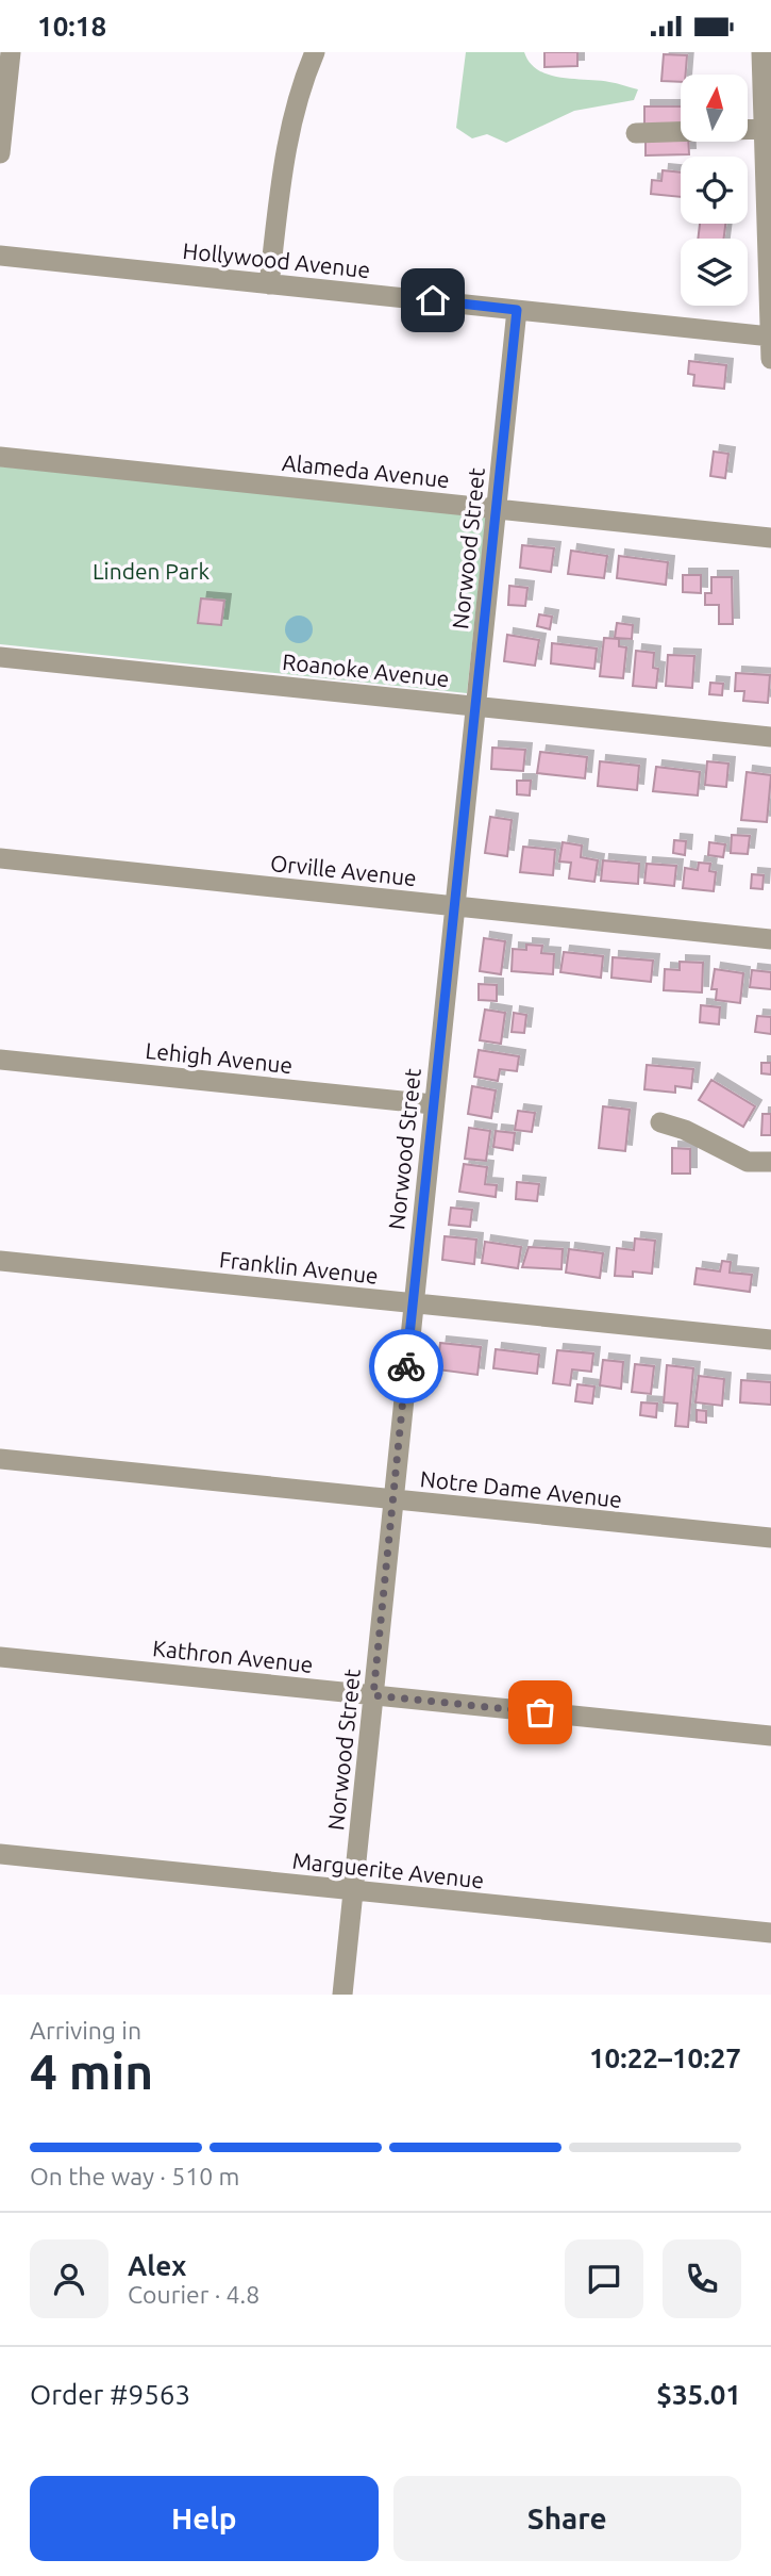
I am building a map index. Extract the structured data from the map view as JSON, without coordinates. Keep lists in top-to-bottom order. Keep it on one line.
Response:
{"streets":{"street":["Hollywood Avenue","Alameda Avenue","Norwood Street","Roanoke Avenue","Orville Avenue","Lehigh Avenue","Franklin Avenue","Notre Dame Avenue","Kathron Avenue","Marguerite Avenue"]},"crossings":[["Hollywood Avenue","Norwood Street"],["Alameda Avenue","Norwood Street"],["Norwood Street","Roanoke Avenue"],["Norwood Street","Orville Avenue"],["Norwood Street","Lehigh Avenue"],["Norwood Street","Franklin Avenue"],["Norwood Street","Notre Dame Avenue"],["Norwood Street","Kathron Avenue"],["Norwood Street","Marguerite Avenue"]],"parks":["Linden Park"],"north":"top","page":{"status":"10:18","heading":["4 min","Arriving in","10:22–10:27"],"panel":["Alex","Courier · 4.8","Order #9563","$35.01"],"bar":"On the way · 510 m","buttons":["Help","Share"]}}
